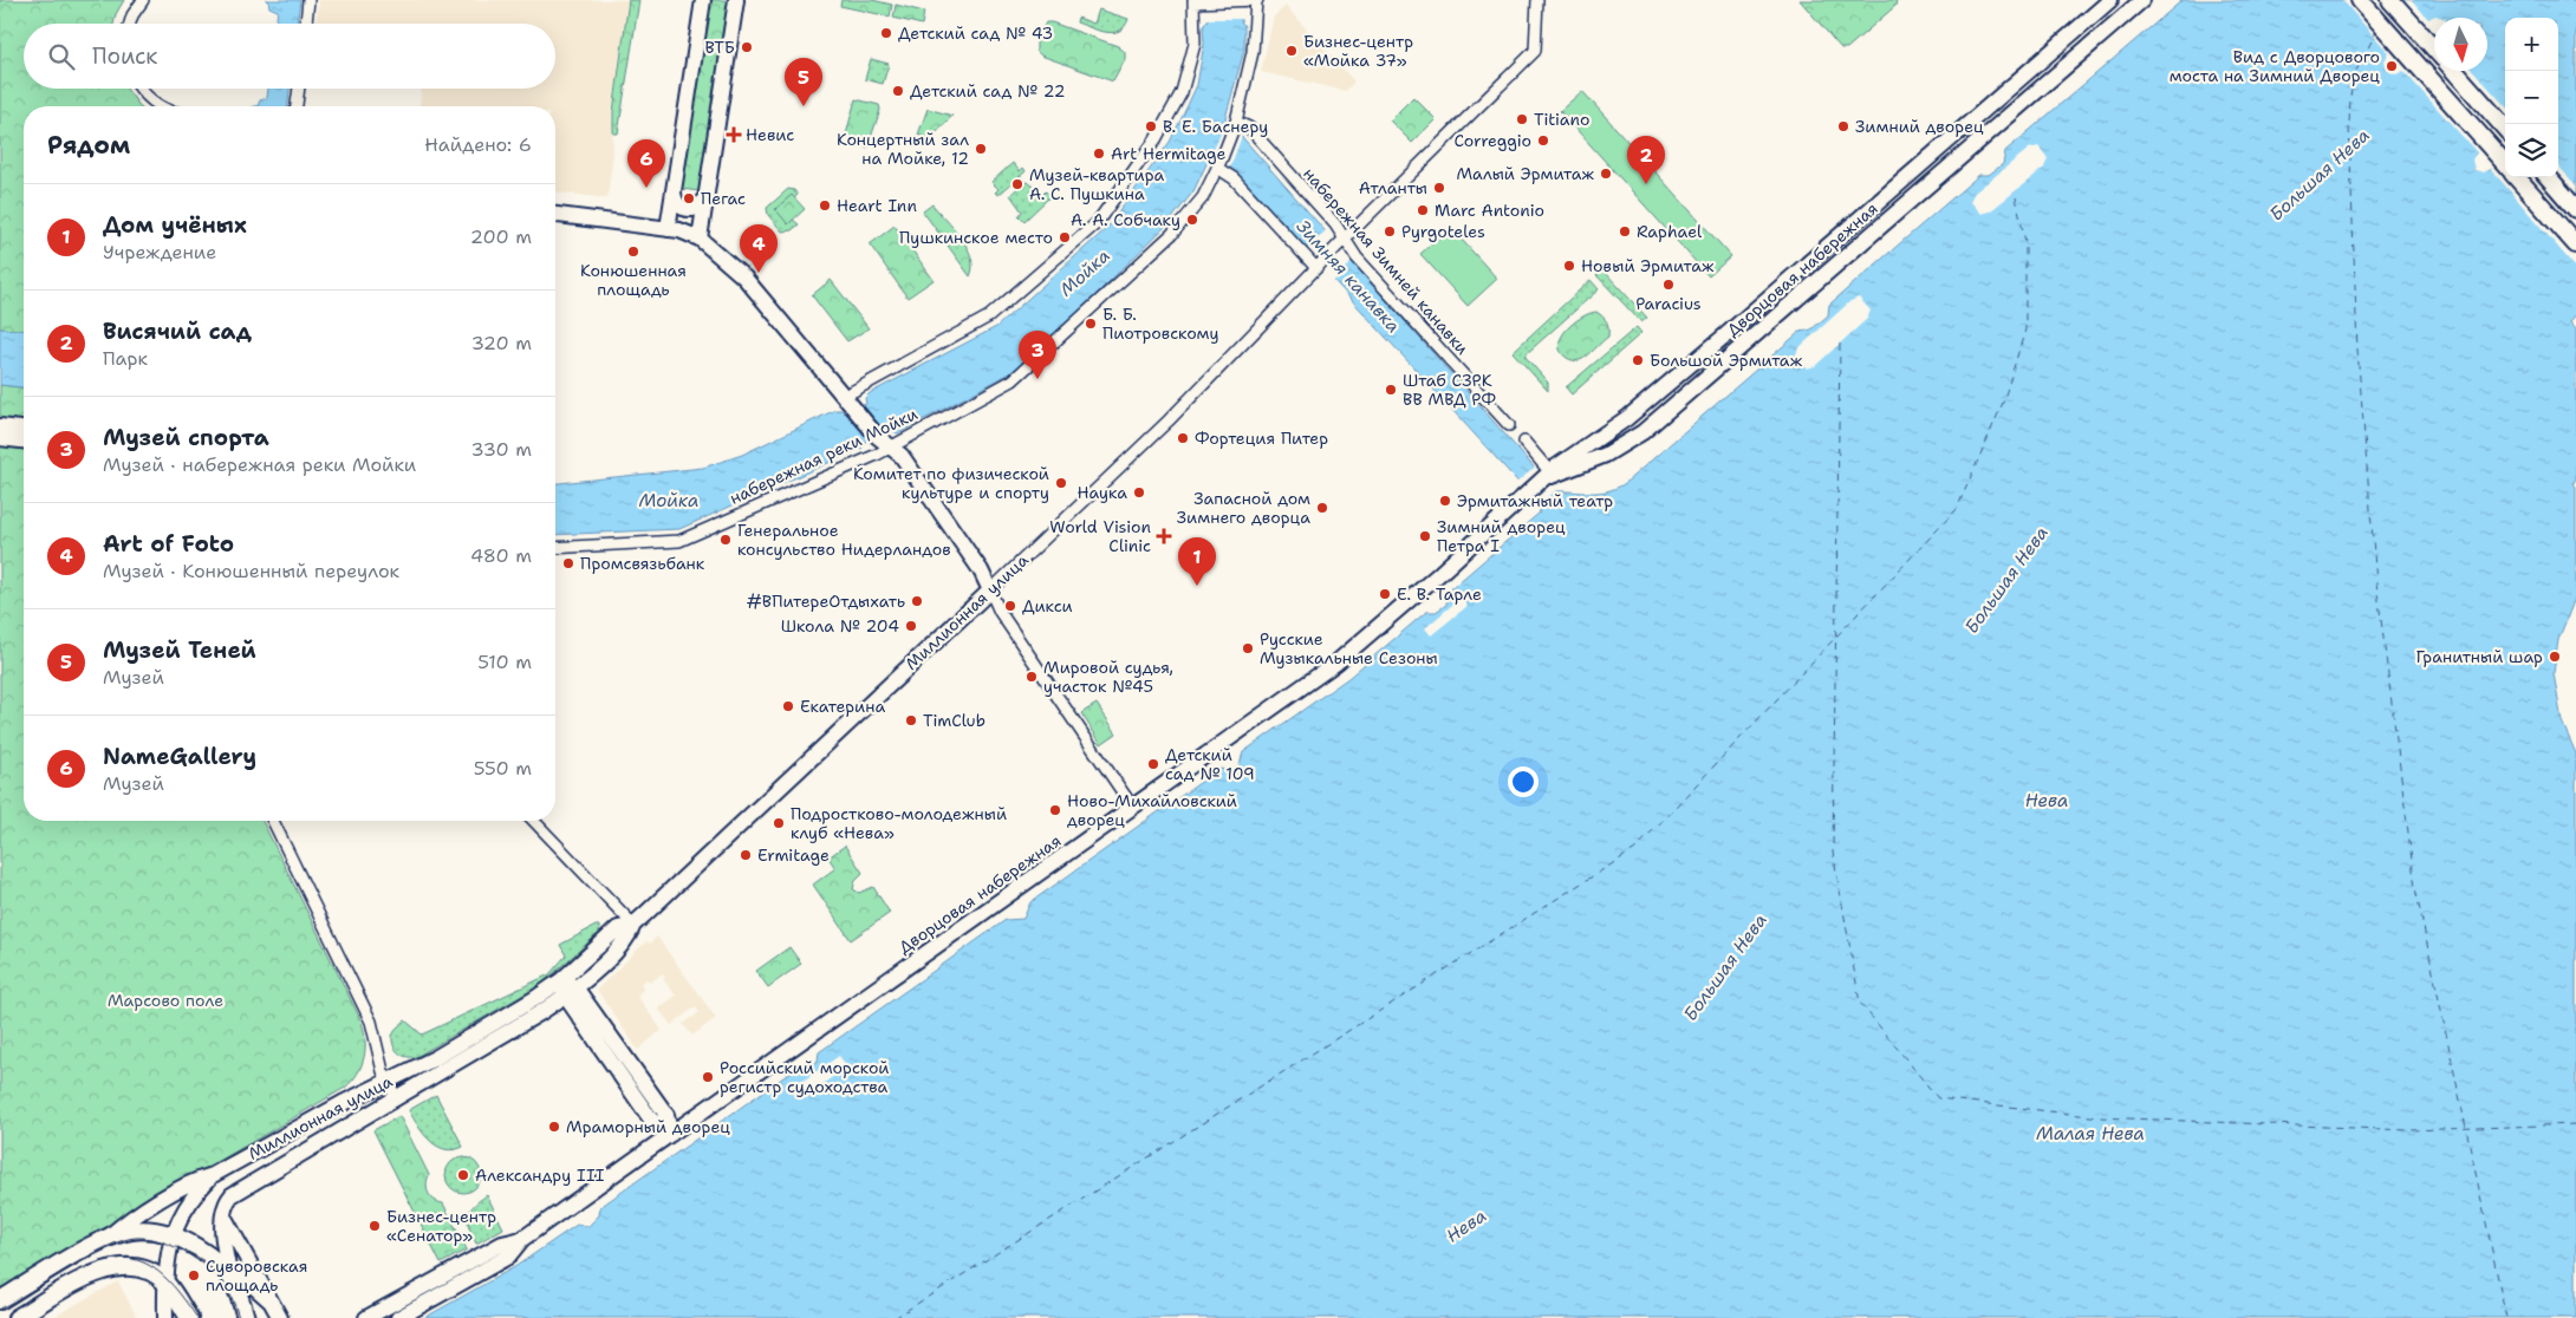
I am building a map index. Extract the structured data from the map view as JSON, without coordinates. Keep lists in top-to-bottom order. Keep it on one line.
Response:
{"streets":{"main road":["Дворцовая набережная","Миллионная улица"],"street":["набережная Зимней канавки","набережная реки Мойки"]},"crossings":[["набережная Зимней канавки","набережная реки Мойки"],["набережная Зимней канавки","Миллионная улица"]],"water":["Большая Нева","Мойка","Зимняя канавка","Нева","Малая Нева"],"parks":["Марсово поле"],"places":{"other":["Детский сад № 43","ВТБ","Бизнес-центр «Мойка 37»","Вид с Дворцового моста на Зимний Дворец","Детский сад № 22","Titiano","В. Е. Баснеру","Зимний дворец","Correggio","Концертный зал на Мойке, 12","Art Hermitage","Малый Эрмитаж","Музей-квартира А. С. Пушкина","Атланты","Пегас","Heart Inn","Marc Antonio","А. А. Собчаку","Pyrgoteles","Raphael","Пушкинское место","Конюшенная площадь","Новый Эрмитаж","Paracius","Б. Б. Пиотровскому","Большой Эрмитаж","Штаб СЗРК ВВ МВД РФ","Фортеция Питер","Комитет по физической культуре и спорту","Наука","Эрмитажный театр","Запасной дом Зимнего дворца","Зимний дворец Петра I","Генеральное консульство Нидерландов","Промсвязьбанк","Е. В. Тарле","#ВПитереОтдыхать","Дикси","Школа № 204","Русские Музыкальные Сезоны","Гранитный шар","Мировой судья, участок №45","Екатерина","TimClub","Детский сад № 109","Ново-Михайловский дворец","Подростково-молодежный клуб «Нева»","Ermitage","Российский морской регистр судоходства","Мраморный дворец","Александру III","Бизнес-центр «Сенатор»","Суворовская площадь"],"health":["Невис","World Vision Clinic"]},"north":"bottom","page":{"map_buttons":["+","−"],"search":"Поиск","pins":["5","2","6","4","3","1"],"heading":["Рядом","Найдено: 6"],"list":[{"mark":"1","name":"Дом учёных","note":"Учреждение","value":"200 m"},{"mark":"2","name":"Висячий сад","note":"Парк","value":"320 m"},{"mark":"3","name":"Музей спорта","note":"Музей · набережная реки Мойки","value":"330 m"},{"mark":"4","name":"Art of Foto","note":"Музей · Конюшенный переулок","value":"480 m"},{"mark":"5","name":"Музей Теней","note":"Музей","value":"510 m"},{"mark":"6","name":"NameGallery","note":"Музей","value":"550 m"}]}}
